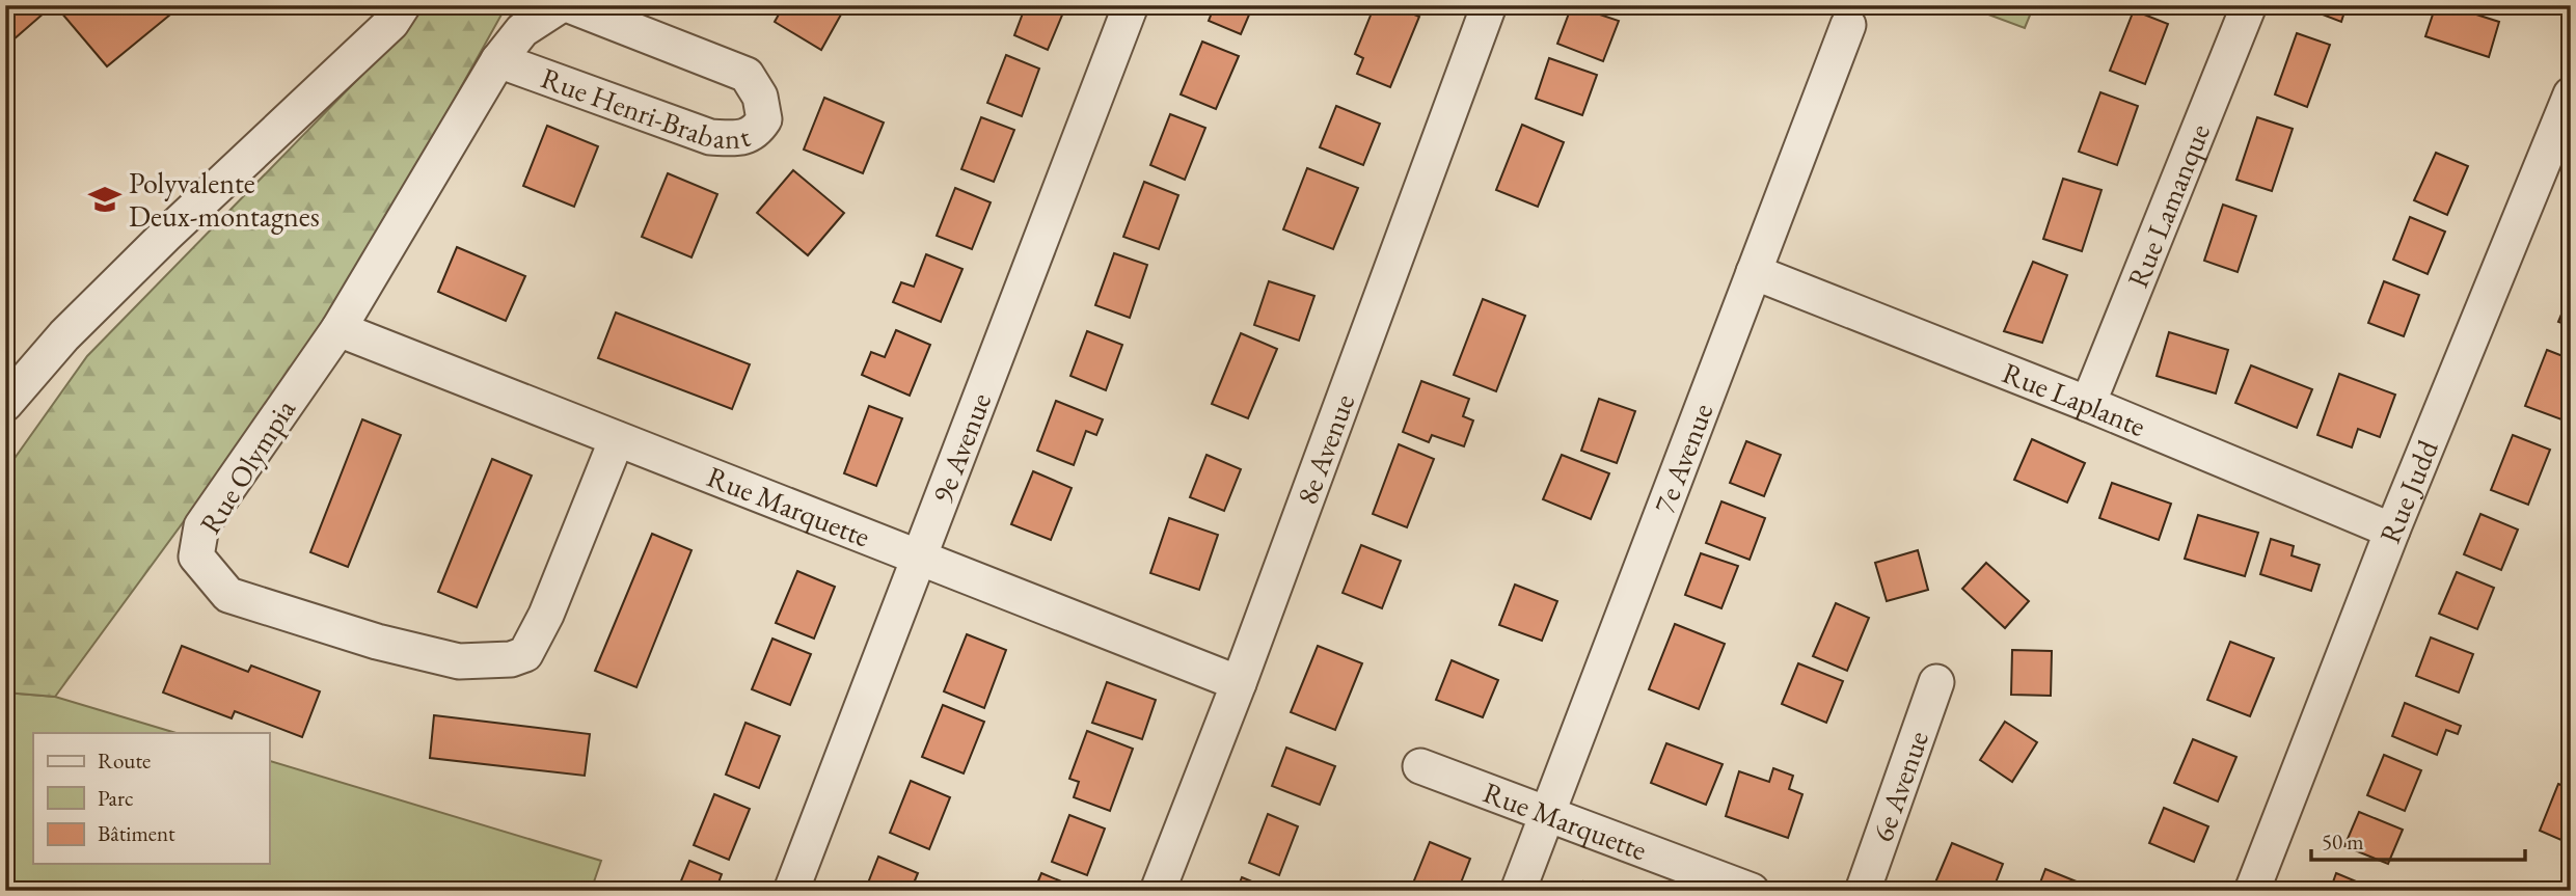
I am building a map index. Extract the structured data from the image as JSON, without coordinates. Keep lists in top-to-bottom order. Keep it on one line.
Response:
{"streets":{"street":["Rue Henri-Brabant","Rue Lamanque","Rue Laplante","9e Avenue","8e Avenue","7e Avenue","Rue Olympia","Rue Judd","Rue Marquette","6e Avenue"]},"crossings":[["Rue Henri-Brabant","Rue Olympia"],["Rue Lamanque","Rue Laplante"],["Rue Laplante","7e Avenue"],["Rue Laplante","Rue Judd"],["9e Avenue","Rue Marquette"],["8e Avenue","Rue Marquette"],["7e Avenue","Rue Marquette"],["Rue Olympia","Rue Marquette"]],"places":{"school or university":["Polyvalente Deux-montagnes"]},"legend":["Route","Parc","Bâtiment"],"scale_bar":"50 m"}
